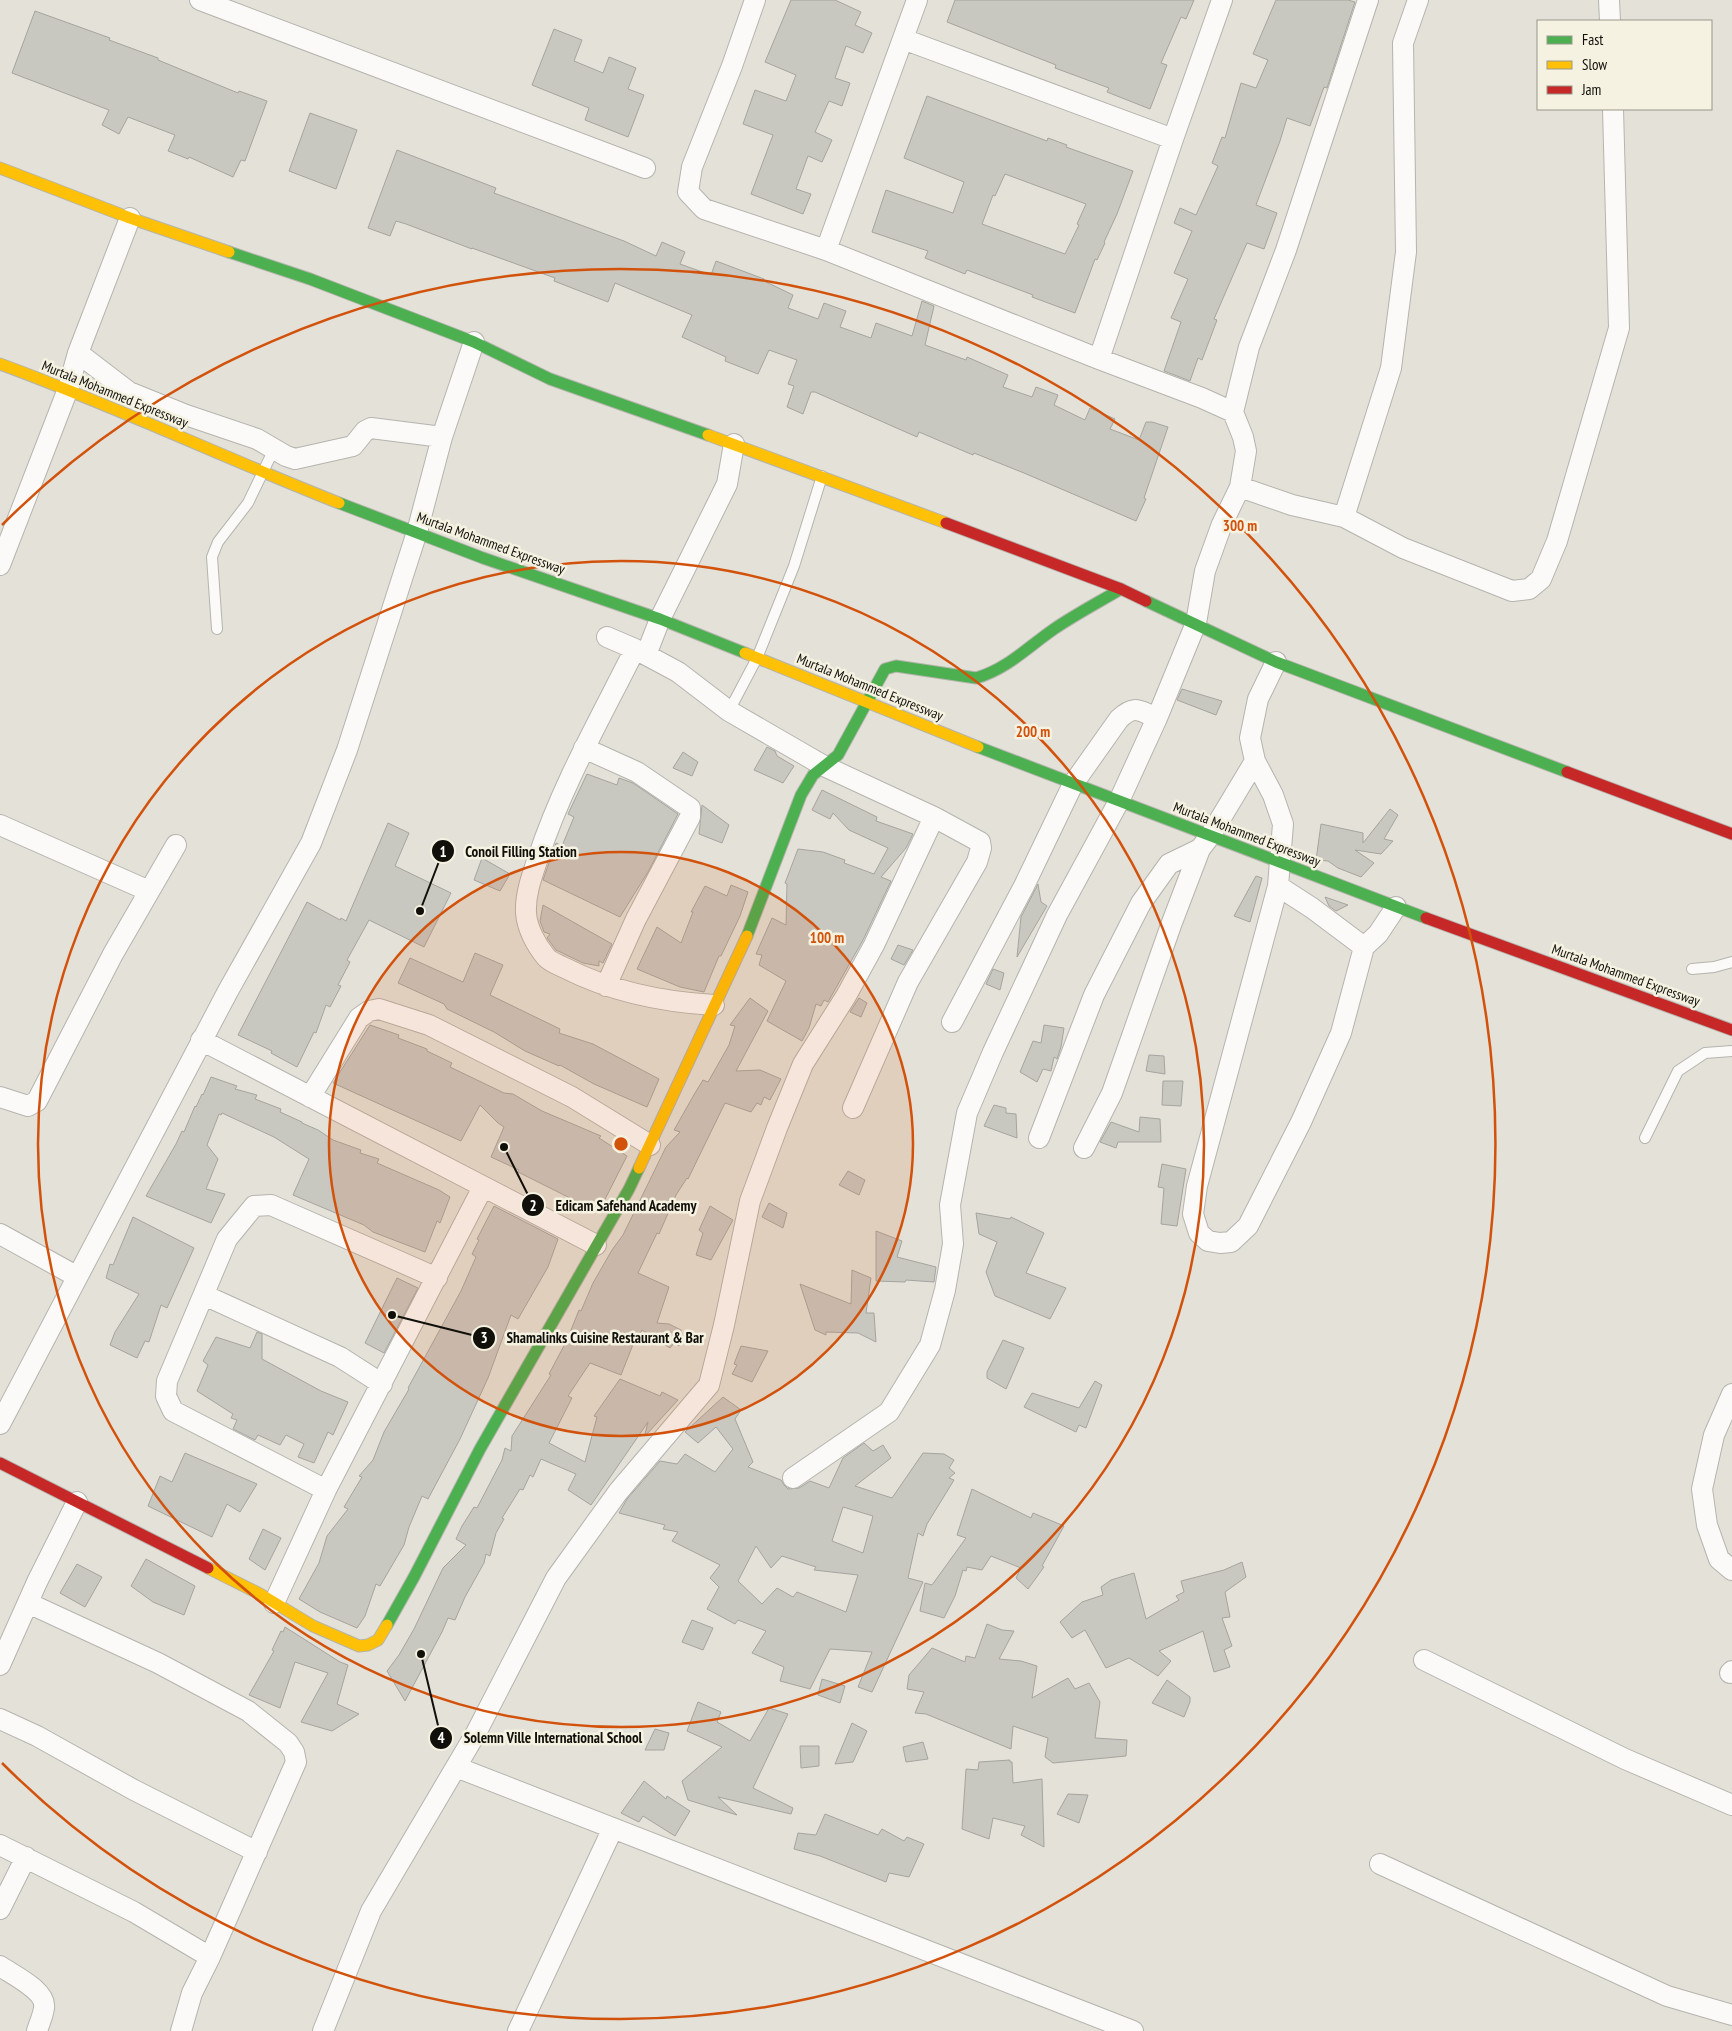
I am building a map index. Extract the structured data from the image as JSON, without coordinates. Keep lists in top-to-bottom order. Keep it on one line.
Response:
{"streets":{"main road":["Murtala Mohammed Expressway"]},"places":["Conoil Filling Station","Edicam Safehand Academy","Shamalinks Cuisine Restaurant & Bar","Solemn Ville International School"],"legend":["Fast","Slow","Jam"],"rings":["300 m","200 m","100 m"]}
